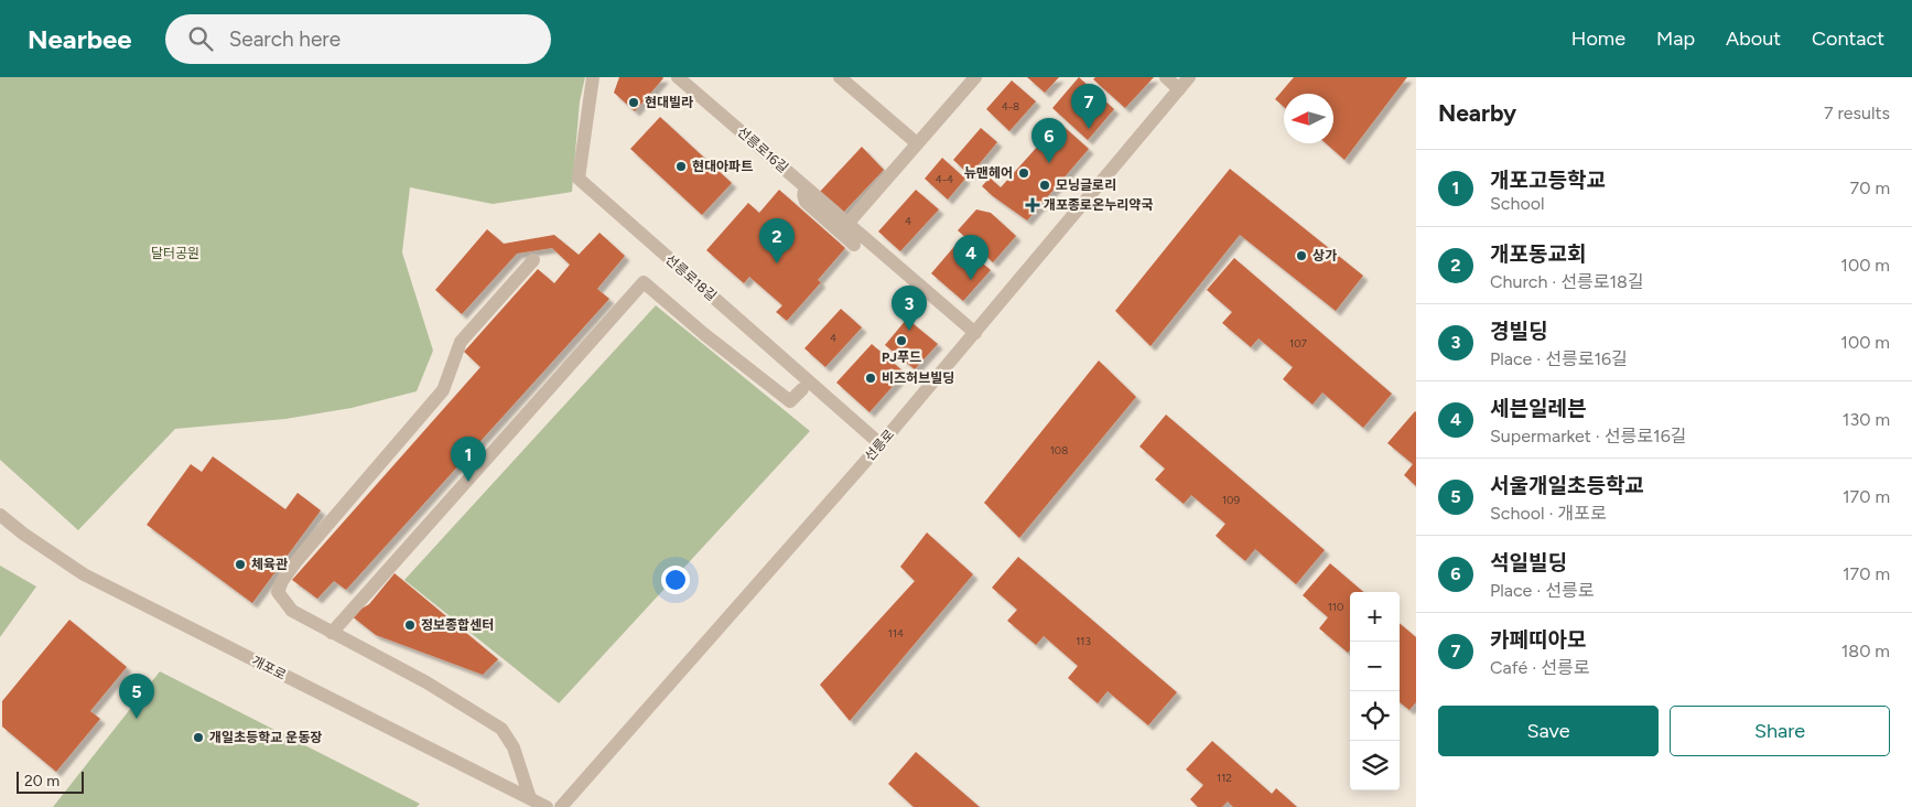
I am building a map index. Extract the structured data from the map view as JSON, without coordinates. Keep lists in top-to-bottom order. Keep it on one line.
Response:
{"streets":{"street":["선릉로16길","선릉로18길","선릉로","개포로"]},"crossings":[["선릉로16길","선릉로"],["선릉로18길","선릉로"]],"parks":["달터공원"],"places":{"other":["현대빌라","현대아파트","뉴맨헤어","모닝글로리","상가","PJ푸드","비즈허브빌딩","체육관","정보종합센터","개일초등학교 운동장"],"health":["개포종로온누리약국"]},"house_numbers":["4-8","4-4","4","4","107","108","109","110","114","113","112"],"scale_bar":"20 m","north":"left","page":{"header":"Nearbee","search":"Search here","nav":["Home","Map","About","Contact"],"heading":["Nearby","7 results"],"pins":["7","6","2","4","3","1","5"],"list":[{"mark":"1","name":"개포고등학교","note":"School","value":"70 m"},{"mark":"2","name":"개포동교회","note":"Church · 선릉로18길","value":"100 m"},{"mark":"3","name":"경빌딩","note":"Place · 선릉로16길","value":"100 m"},{"mark":"4","name":"세븐일레븐","note":"Supermarket · 선릉로16길","value":"130 m"},{"mark":"5","name":"서울개일초등학교","note":"School · 개포로","value":"170 m"},{"mark":"6","name":"석일빌딩","note":"Place · 선릉로","value":"170 m"},{"mark":"7","name":"카페띠아모","note":"Café · 선릉로","value":"180 m"}],"map_buttons":["+","−"],"buttons":["Save","Share"],"scale":"20 m"}}
